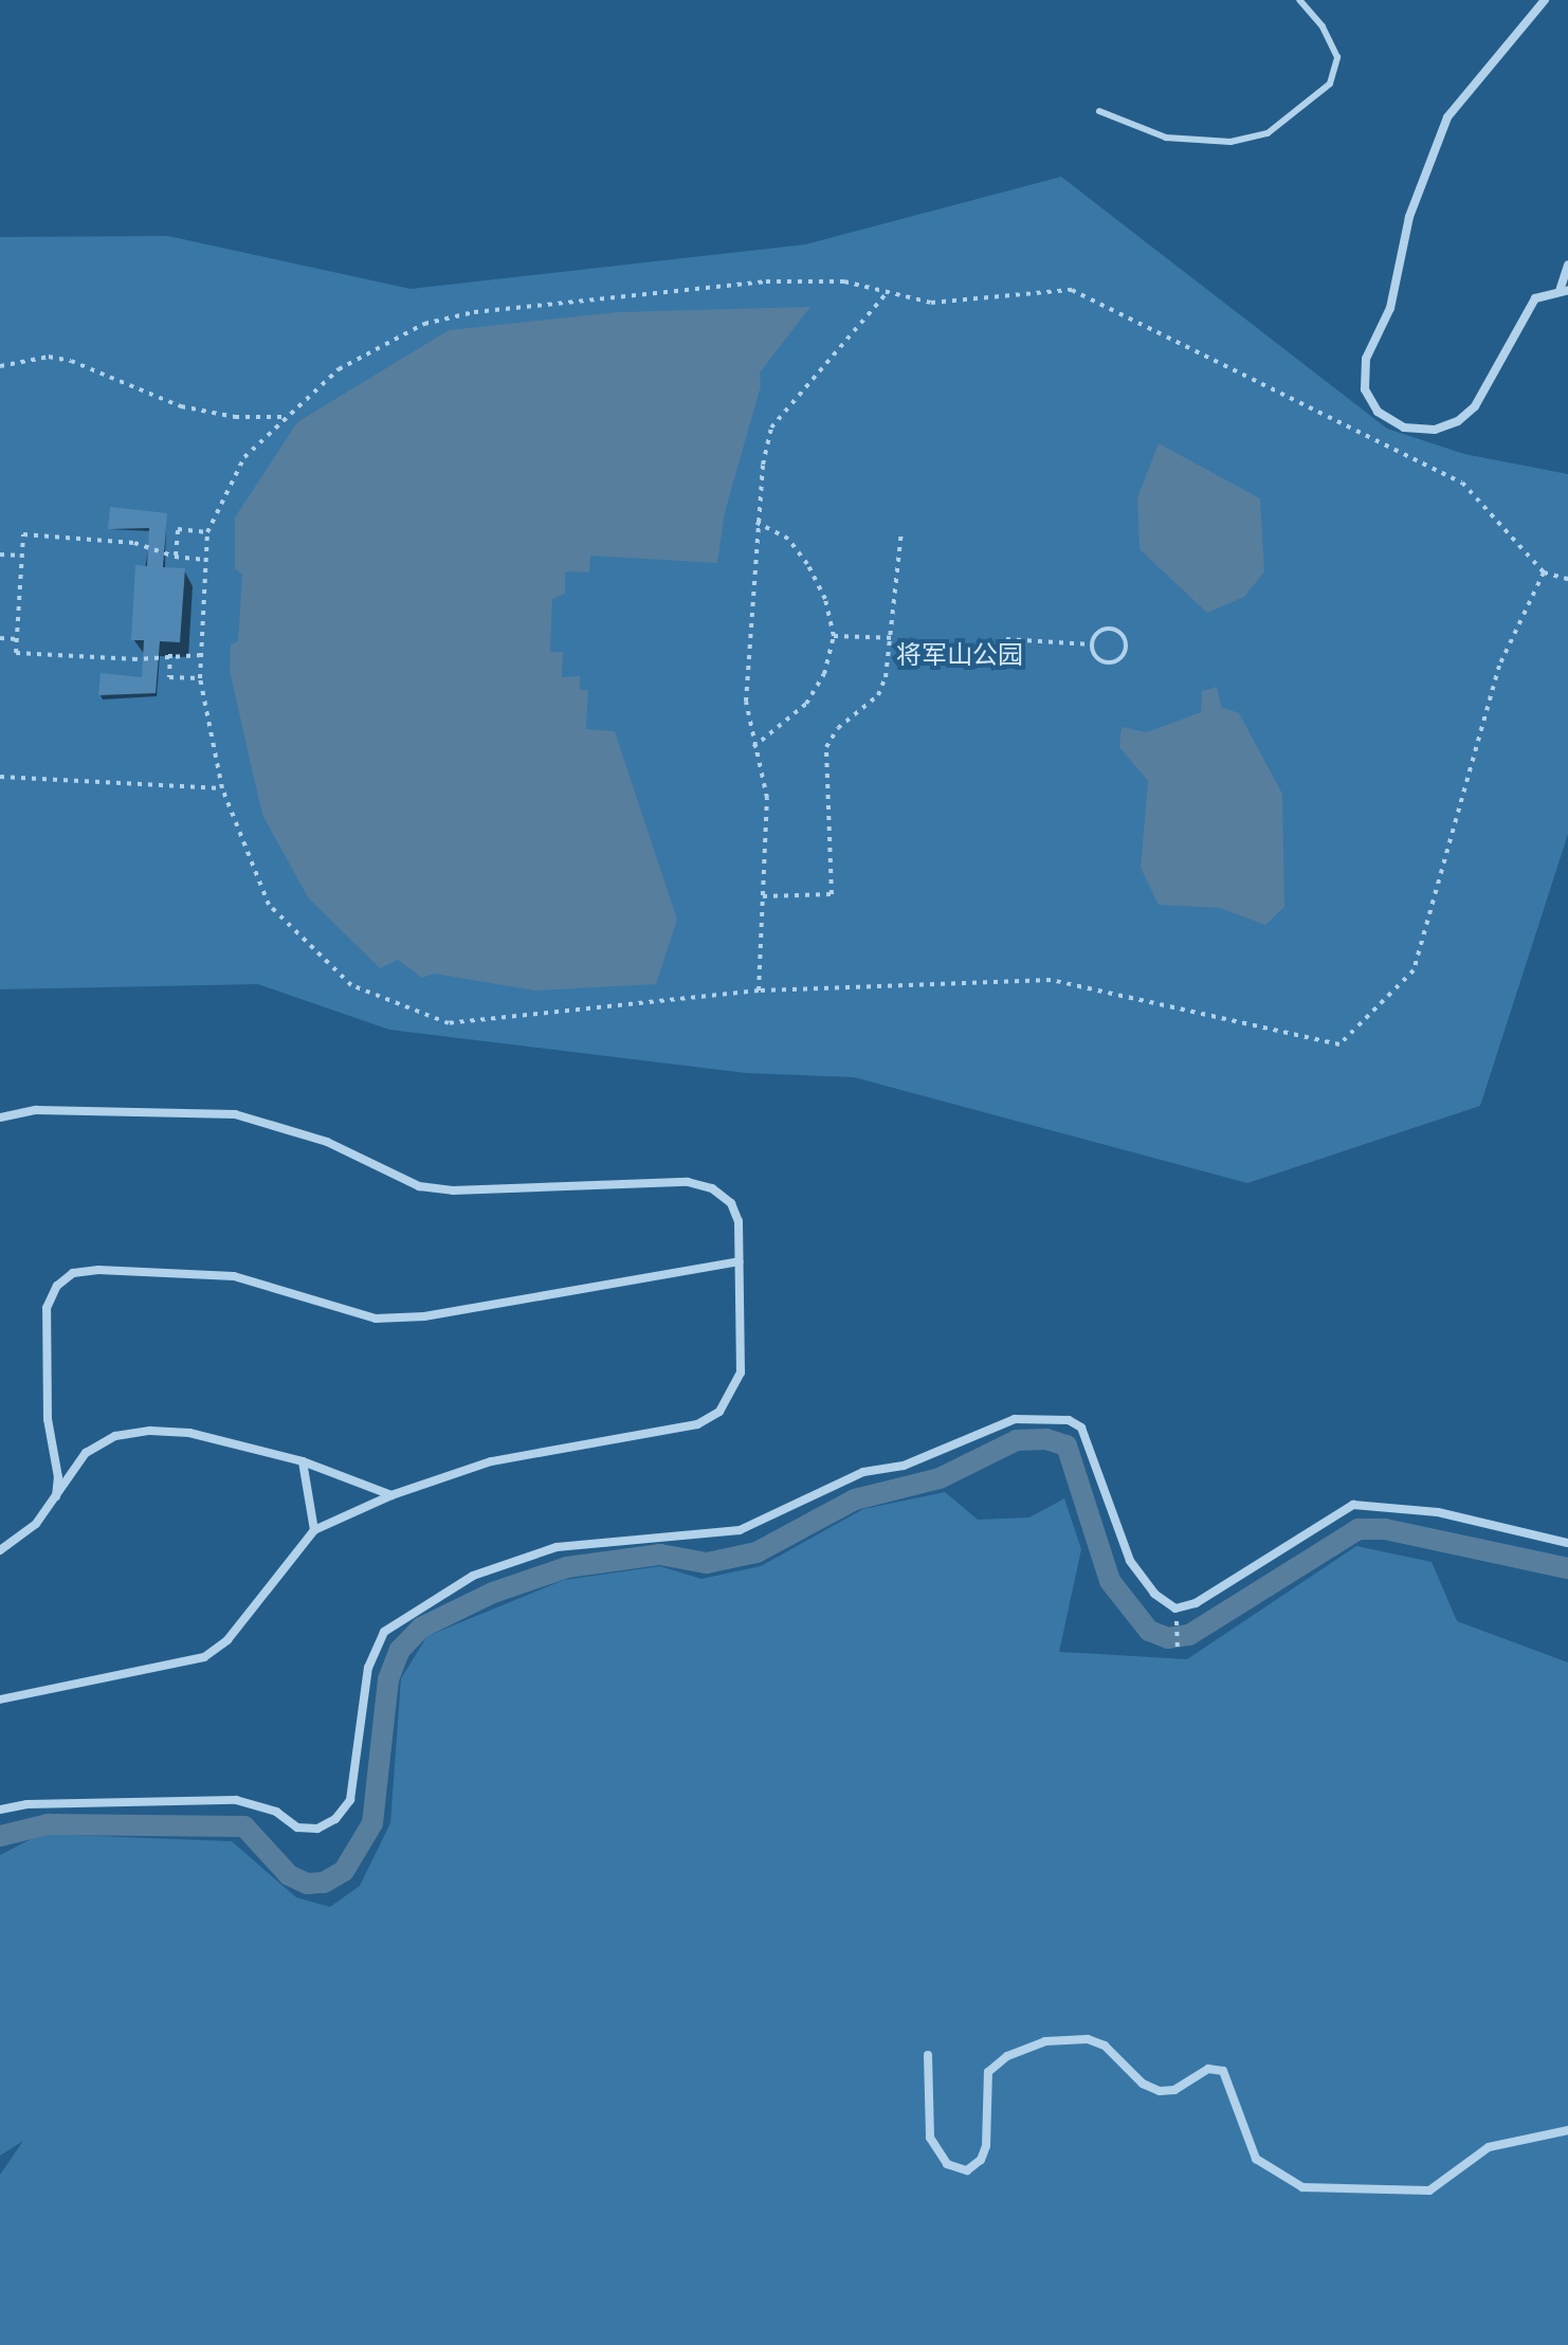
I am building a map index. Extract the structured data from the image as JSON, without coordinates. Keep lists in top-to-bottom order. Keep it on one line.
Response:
{"parks":["将军山公园"]}
